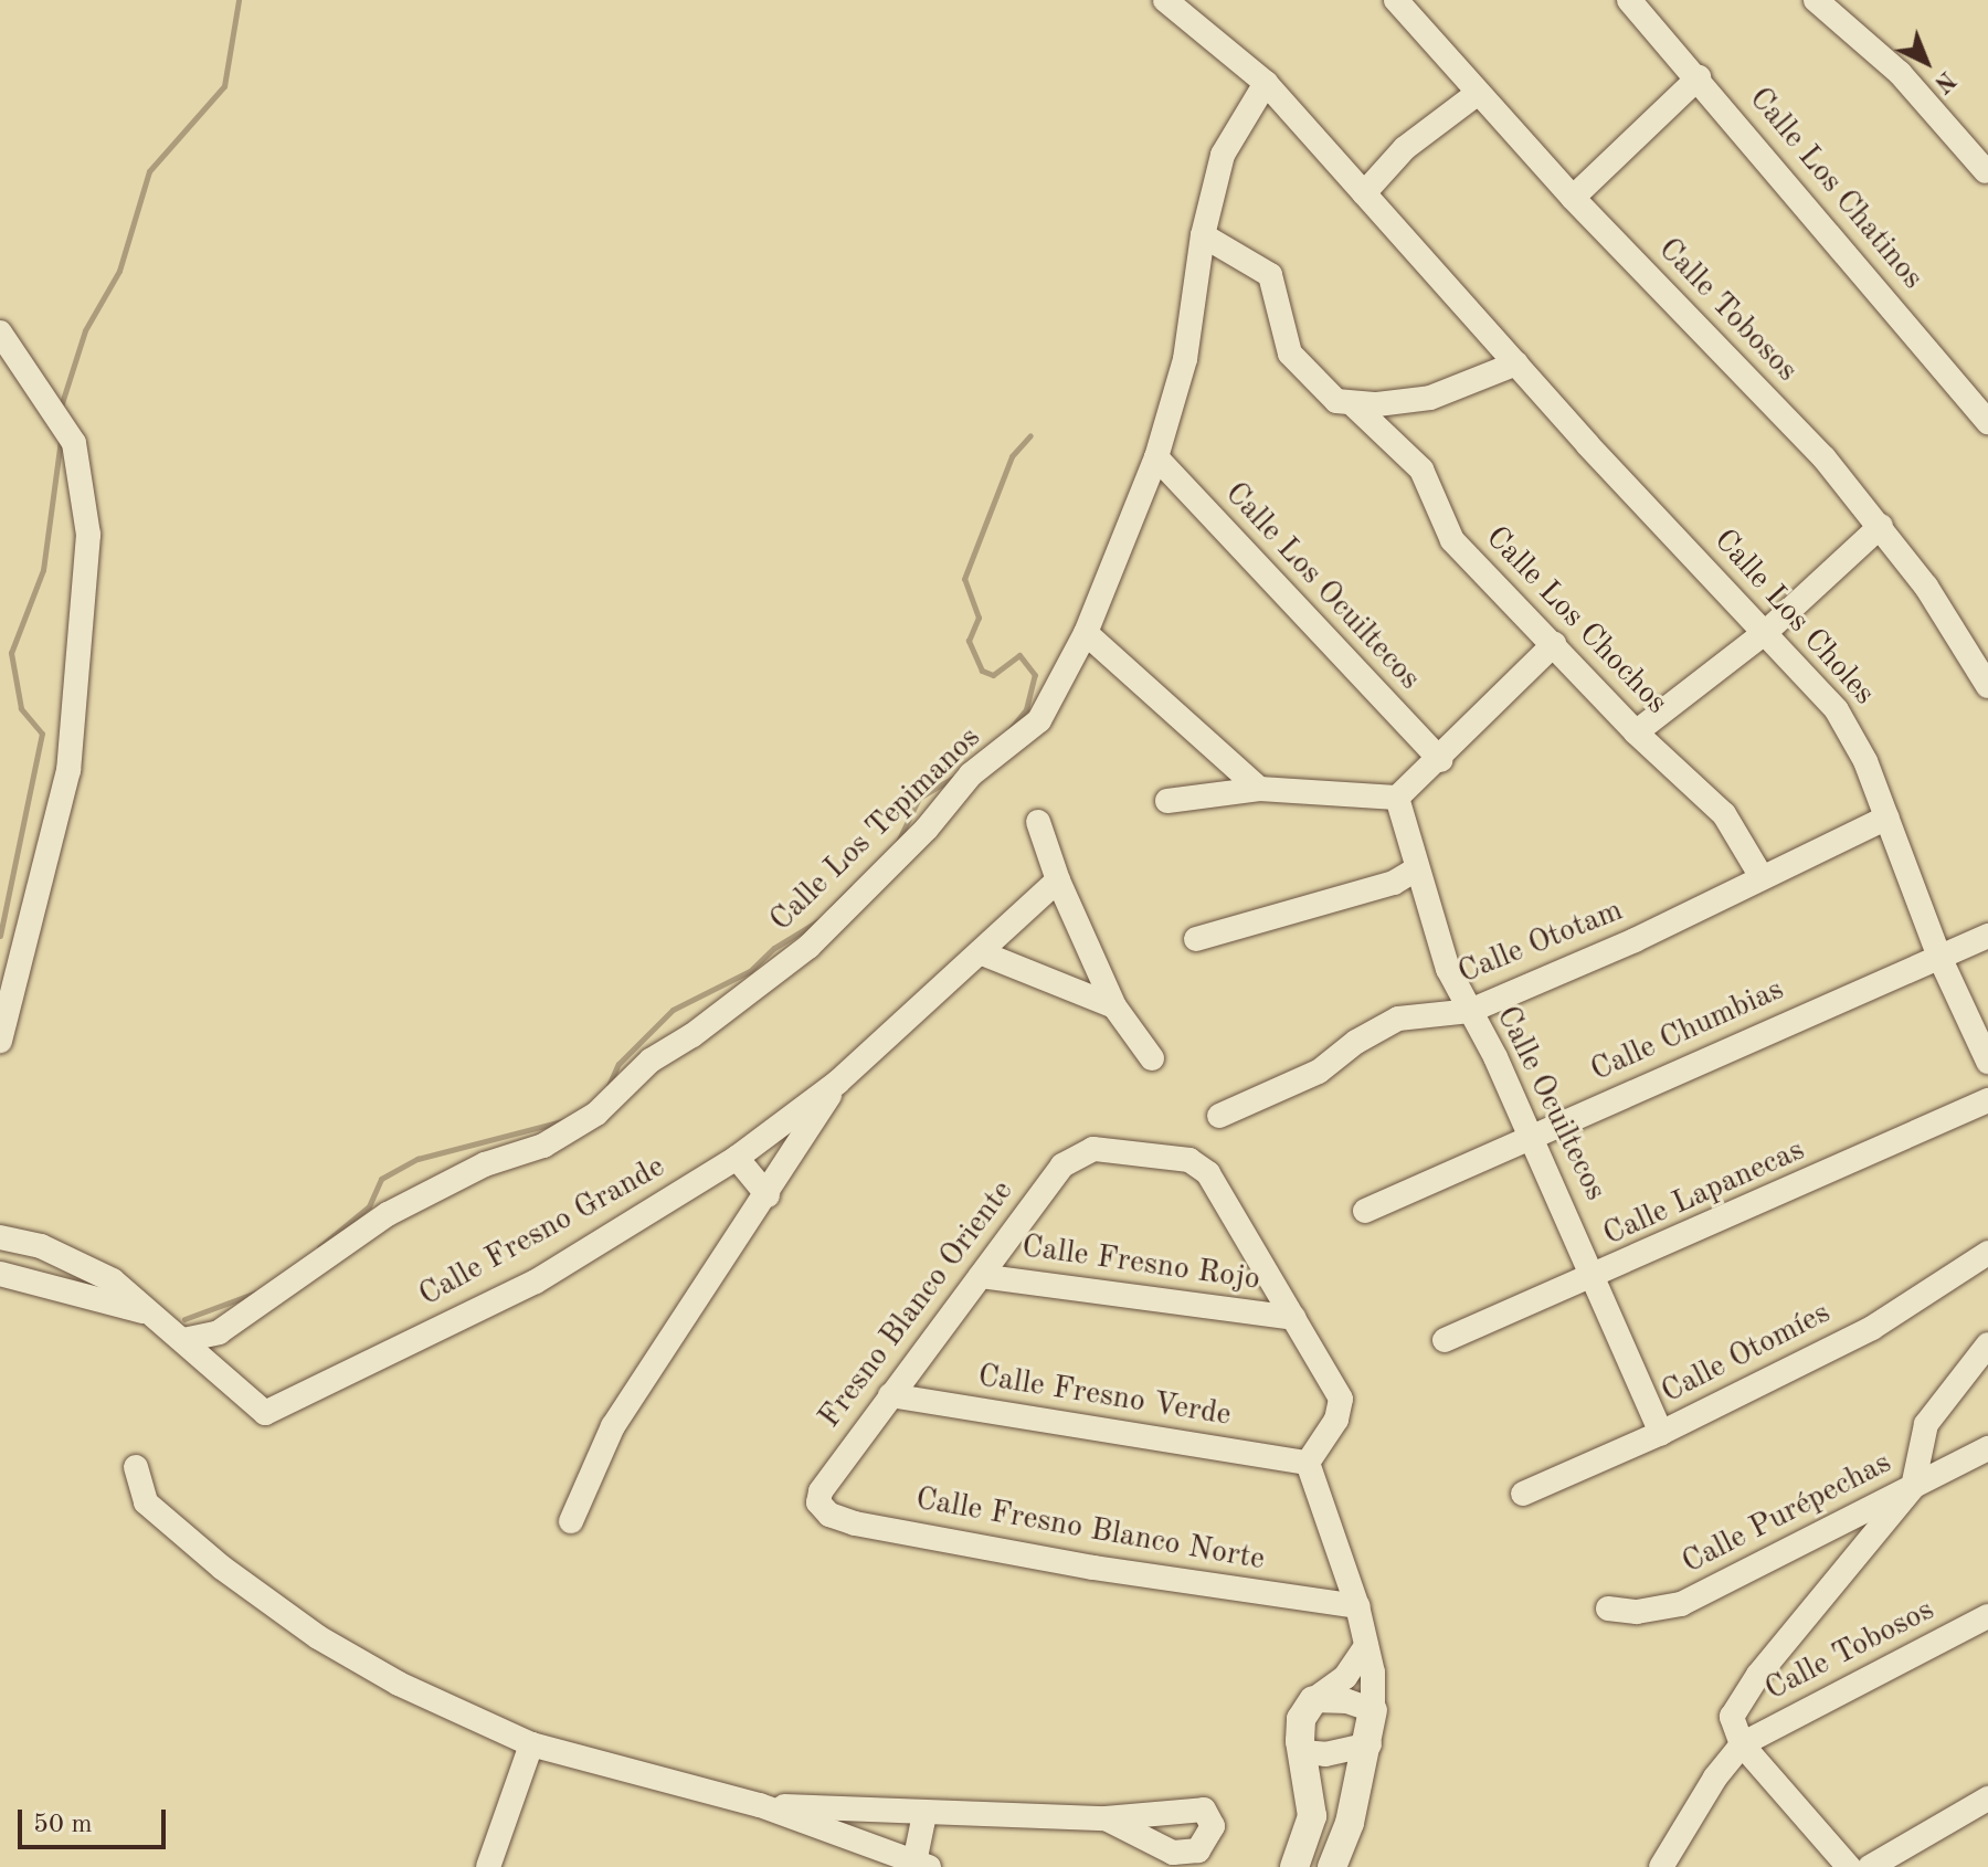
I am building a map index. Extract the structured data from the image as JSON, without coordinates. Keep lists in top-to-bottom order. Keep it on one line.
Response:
{"streets":{"street":["Calle Los Chatinos","Calle Tobosos","Calle Los Ocuiltecos","Calle Los Choles","Calle Los Chochos","Calle Los Tepimanos","Calle Ototam","Calle Chumbias","Calle Ocuiltecos","Calle Lapanecas","Calle Fresno Grande","Calle Fresno Rojo","Fresno Blanco Oriente","Calle Otomíes","Calle Fresno Verde","Calle Purépechas","Calle Fresno Blanco Norte"]},"crossings":[["Calle Los Ocuiltecos","Calle Los Tepimanos"],["Calle Los Choles","Calle Los Tepimanos"],["Calle Los Choles","Calle Ototam"],["Calle Los Choles","Calle Chumbias"],["Calle Los Chochos","Calle Ototam"],["Calle Los Tepimanos","Calle Fresno Grande"],["Calle Ototam","Calle Ocuiltecos"],["Calle Chumbias","Calle Ocuiltecos"],["Calle Ocuiltecos","Calle Lapanecas"],["Calle Ocuiltecos","Calle Otomíes"],["Calle Fresno Rojo","Fresno Blanco Oriente"],["Fresno Blanco Oriente","Calle Fresno Verde"],["Fresno Blanco Oriente","Calle Fresno Blanco Norte"]],"scale_bar":"50 m","north":"bottom right"}
